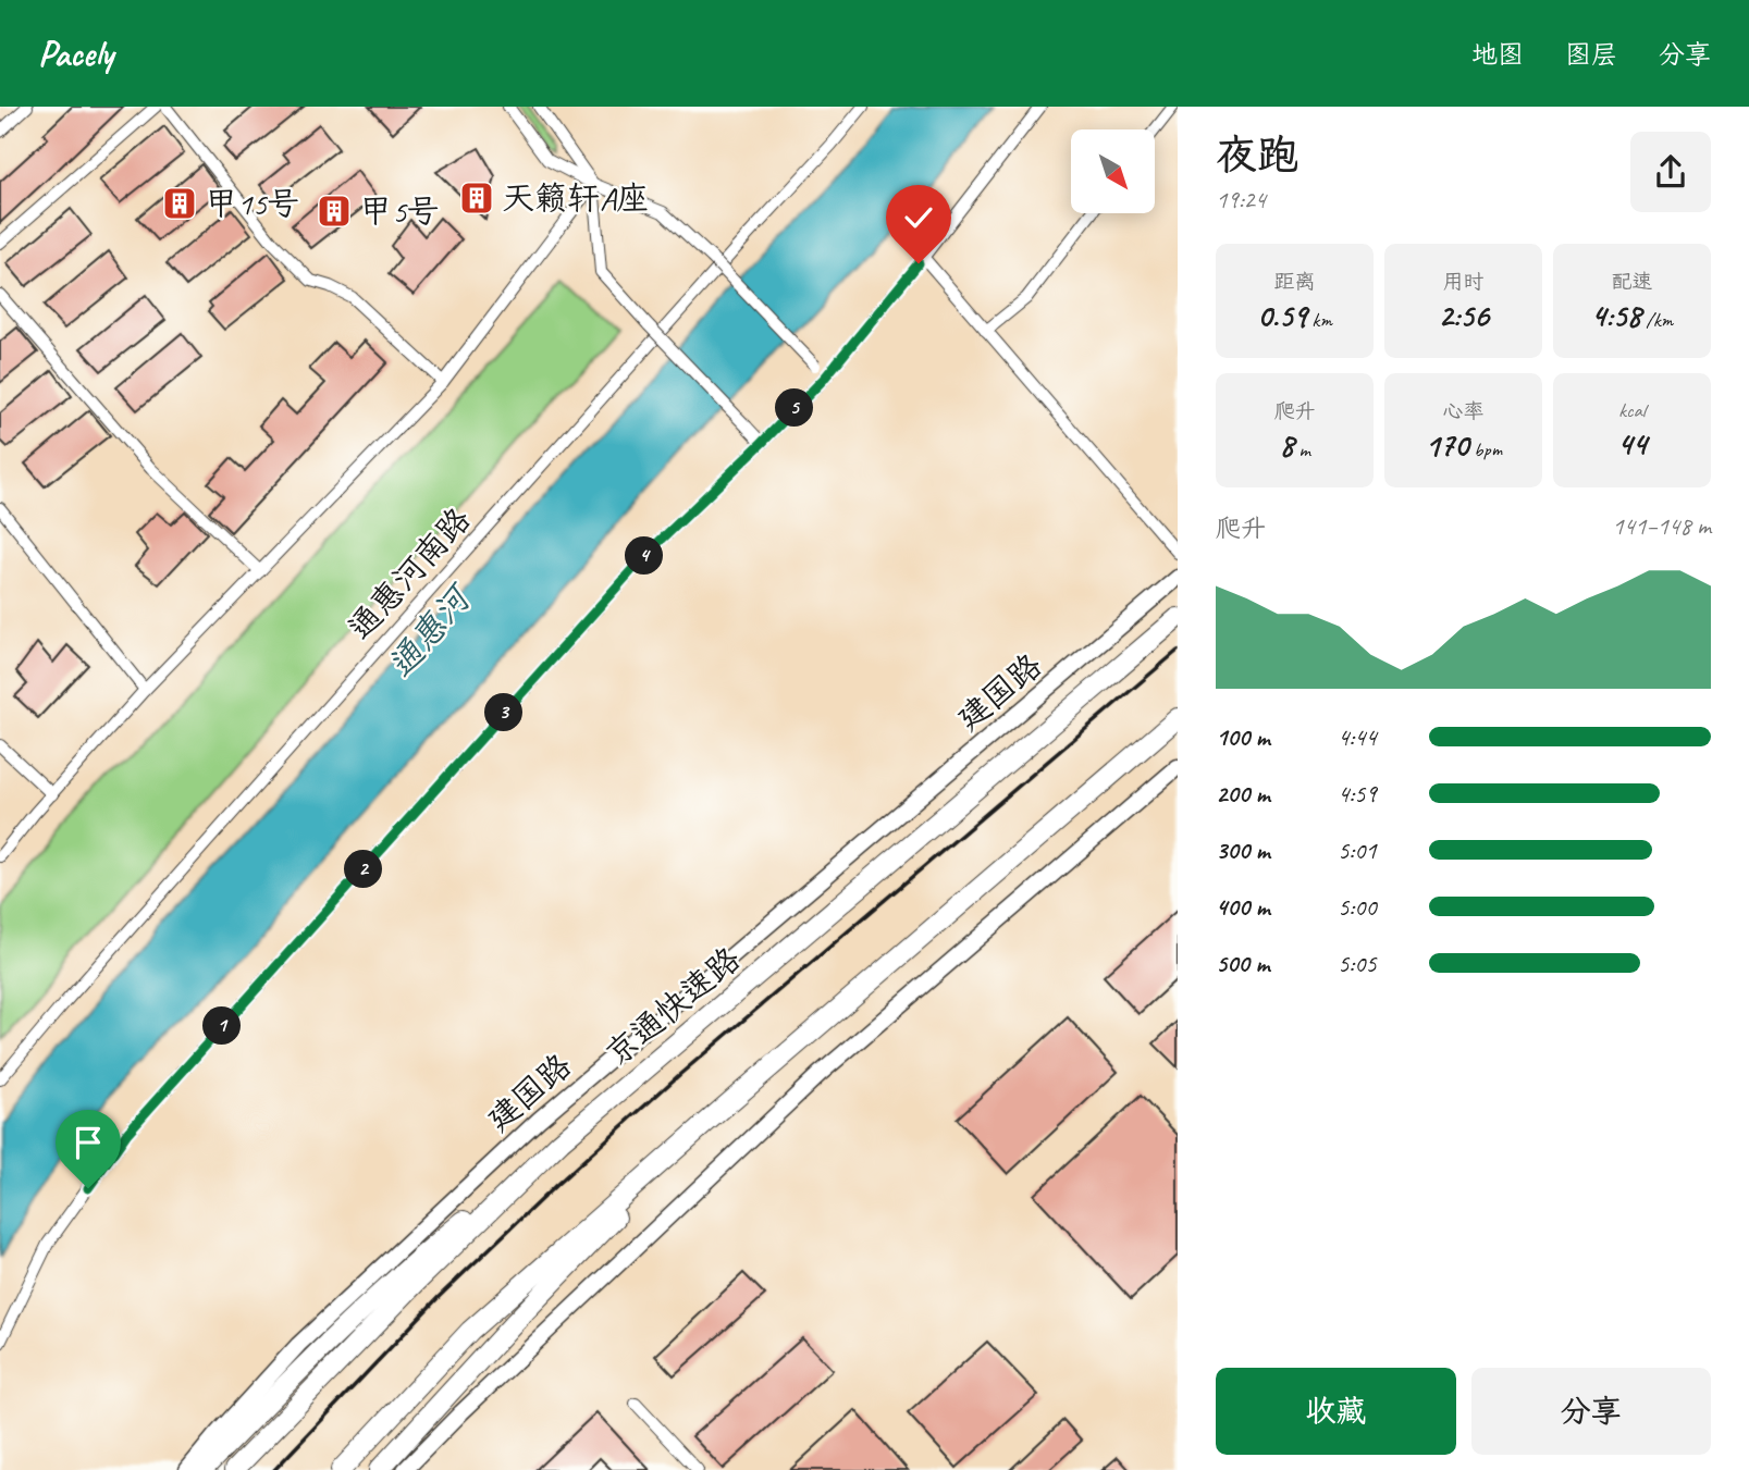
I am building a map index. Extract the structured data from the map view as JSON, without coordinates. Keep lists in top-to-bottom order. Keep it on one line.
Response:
{"streets":{"highway":["京通快速路"],"main road":["建国路"],"street":["通惠河南路"]},"water":["通惠河"],"places":{"building":["天籁轩A座","甲15号","甲5号"]},"north":"bottom right","page":{"header":"Pacely","nav":["地图","图层","分享"],"heading":["夜跑","19:24"],"stats":[["距离","0.59 km"],["用时","2:56"],["配速","4:58 /km"],["爬升","8 m"],["心率","170 bpm"],["kcal","44"]],"pins":["5","4","3","2","1"],"chart":["爬升","141–148 m"],"list":[{"name":"100 m","note":"4:44"},{"name":"200 m","note":"4:59"},{"name":"300 m","note":"5:01"},{"name":"400 m","note":"5:00"},{"name":"500 m","note":"5:05"}],"buttons":["收藏","分享"]}}
